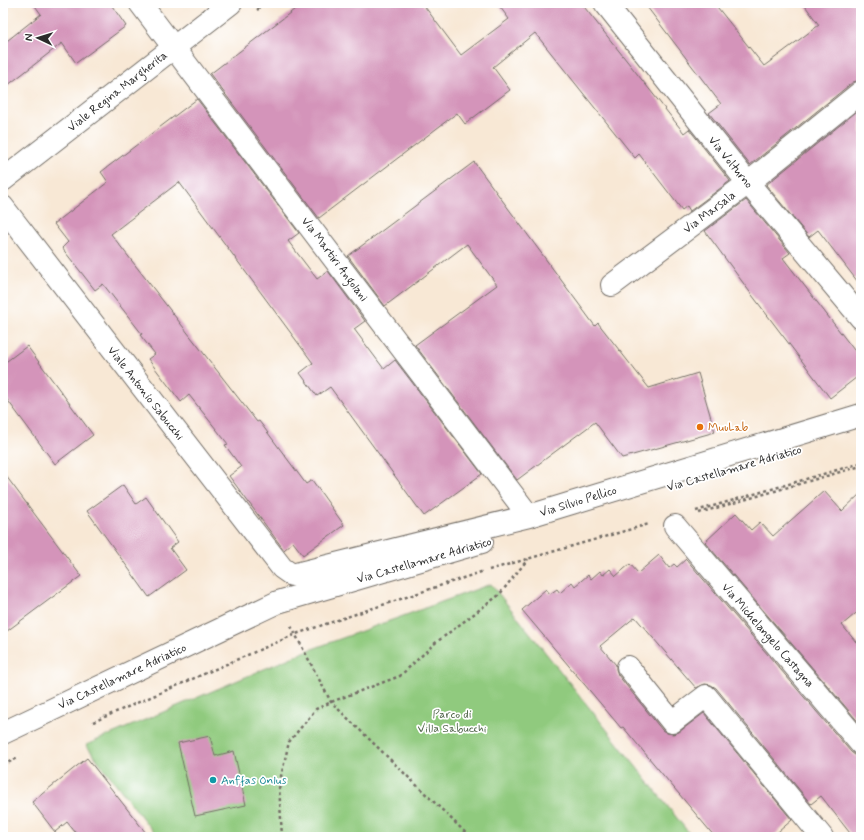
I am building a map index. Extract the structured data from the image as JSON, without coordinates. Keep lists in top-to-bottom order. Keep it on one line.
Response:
{"streets":{"street":["Viale Regina Margherita","Via Volturno","Via Marsala","Via Martiri Angolani","Viale Antonio Sabucchi","Via Castellamare Adriatico","Via Silvio Pellico","Via Michelangelo Castagna"]},"crossings":[["Viale Regina Margherita","Via Martiri Angolani"],["Via Volturno","Via Marsala"],["Via Martiri Angolani","Via Silvio Pellico"],["Viale Antonio Sabucchi","Via Silvio Pellico"]],"parks":["Parco di Villa Sabucchi"],"places":["MuuLab","Anffas Onlus"],"north":"left"}
